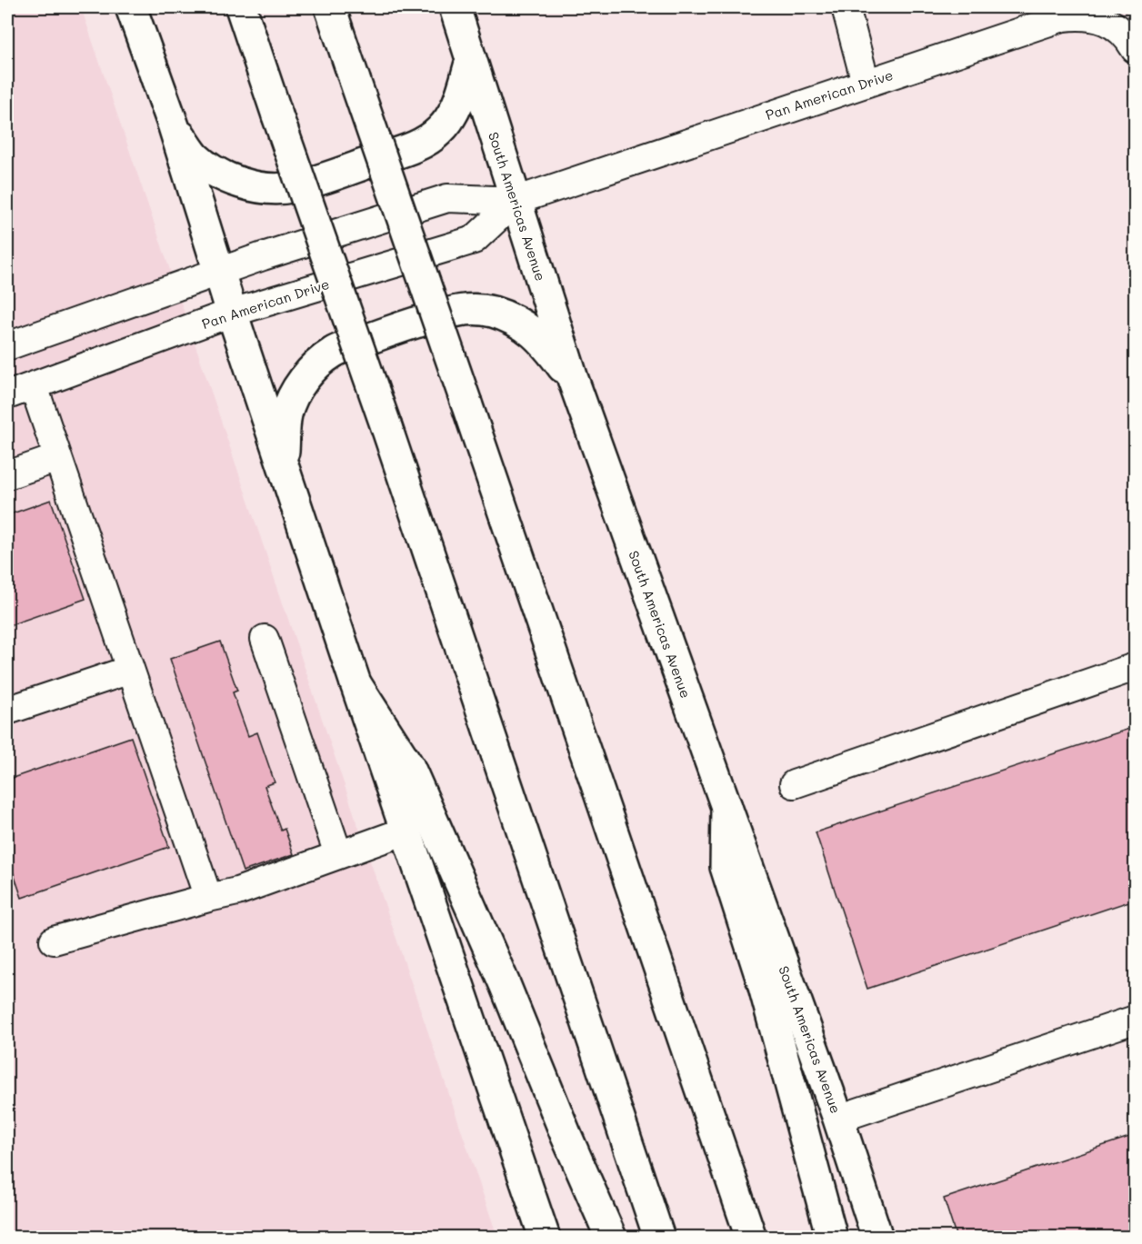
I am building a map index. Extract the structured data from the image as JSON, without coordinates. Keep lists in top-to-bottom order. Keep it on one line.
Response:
{"streets":{"main road":["South Americas Avenue"],"street":["Pan American Drive"]},"crossings":[["Pan American Drive","South Americas Avenue"]]}
